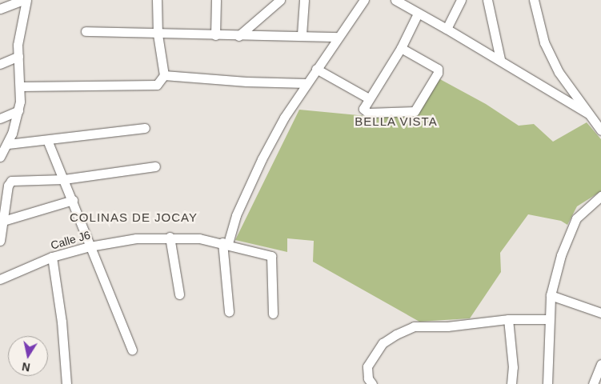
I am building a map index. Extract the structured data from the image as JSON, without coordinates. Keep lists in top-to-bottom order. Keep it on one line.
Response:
{"streets":{"street":["Calle J6"]},"districts":["BELLA VISTA","COLINAS DE JOCAY"],"north":"bottom"}
